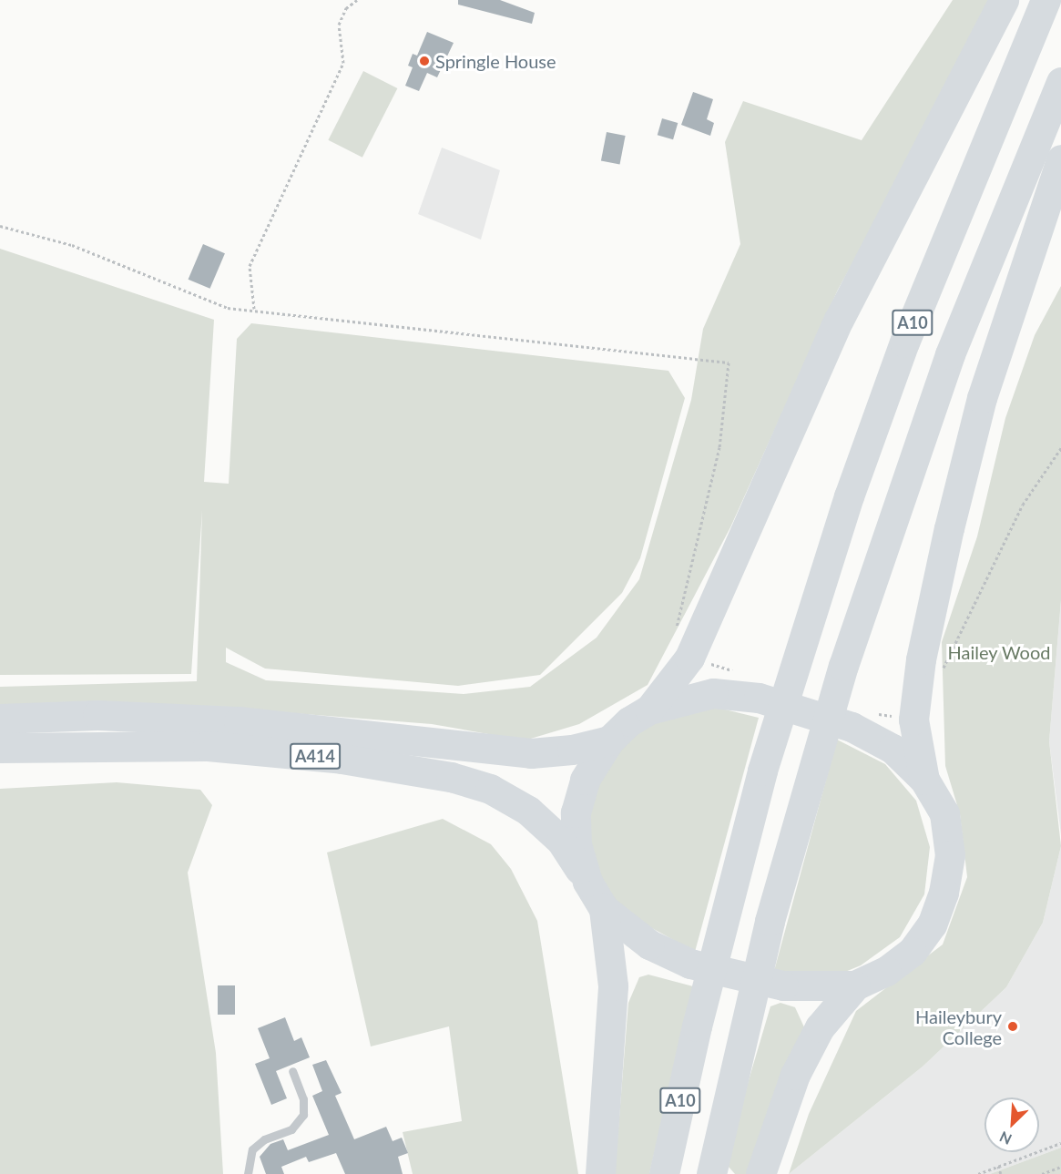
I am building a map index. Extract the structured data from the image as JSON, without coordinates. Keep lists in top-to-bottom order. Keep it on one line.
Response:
{"streets":{"highway":["A10","A414"]},"parks":["Hailey Wood"],"places":["Springle House","Haileybury College"],"north":"bottom left"}
